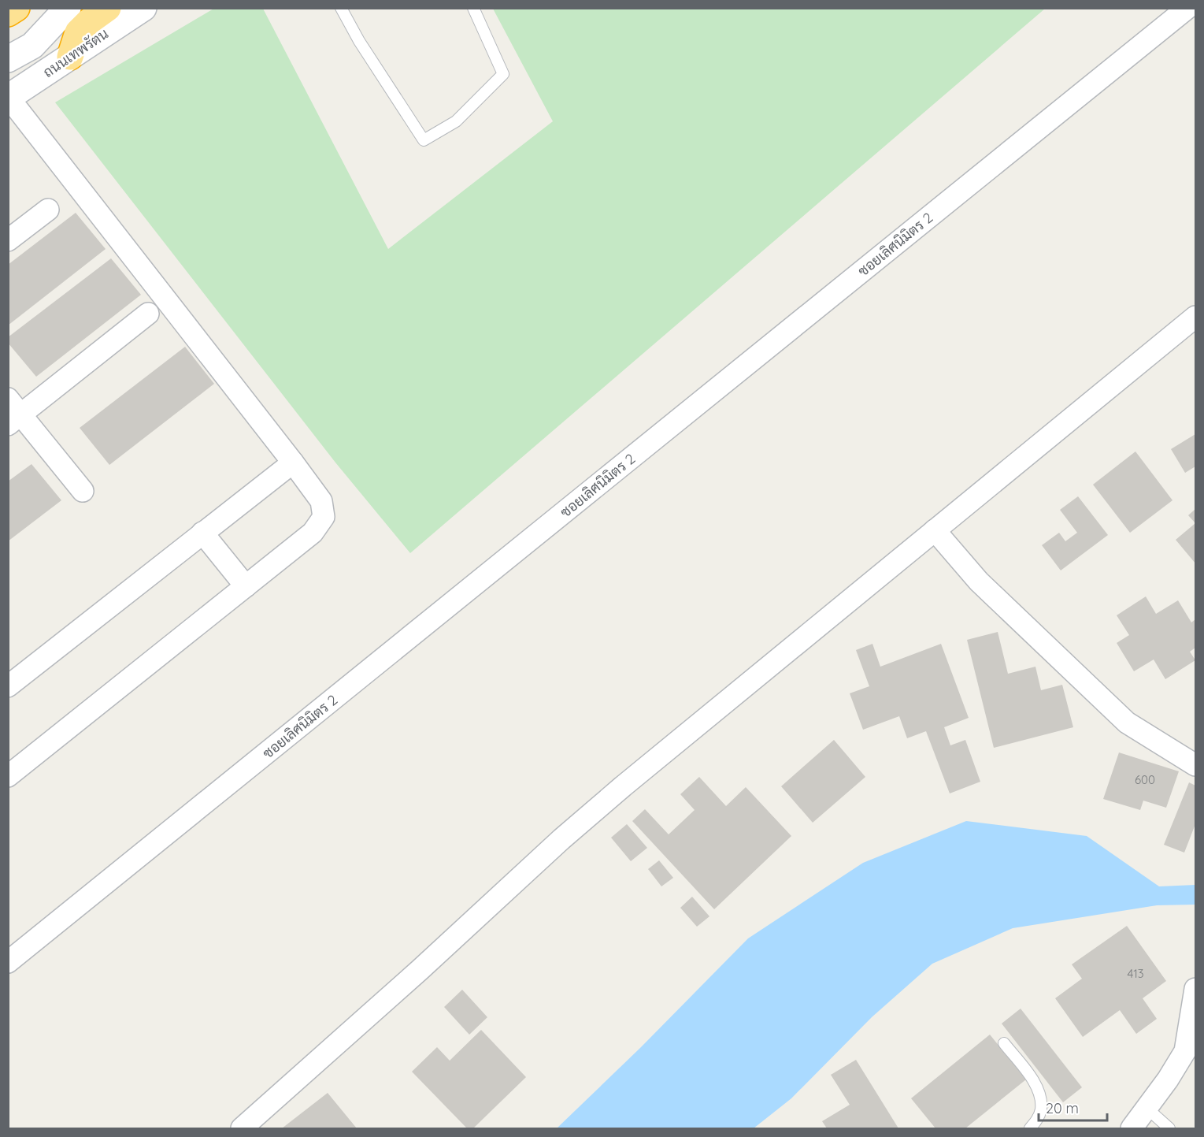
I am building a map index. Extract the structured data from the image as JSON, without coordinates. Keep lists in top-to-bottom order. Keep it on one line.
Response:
{"streets":{"main road":["ถนนเทพรัตน"],"street":["ซอยเลิศนิมิตร 2"]},"house_numbers":["600","413"],"scale_bar":"20 m"}
